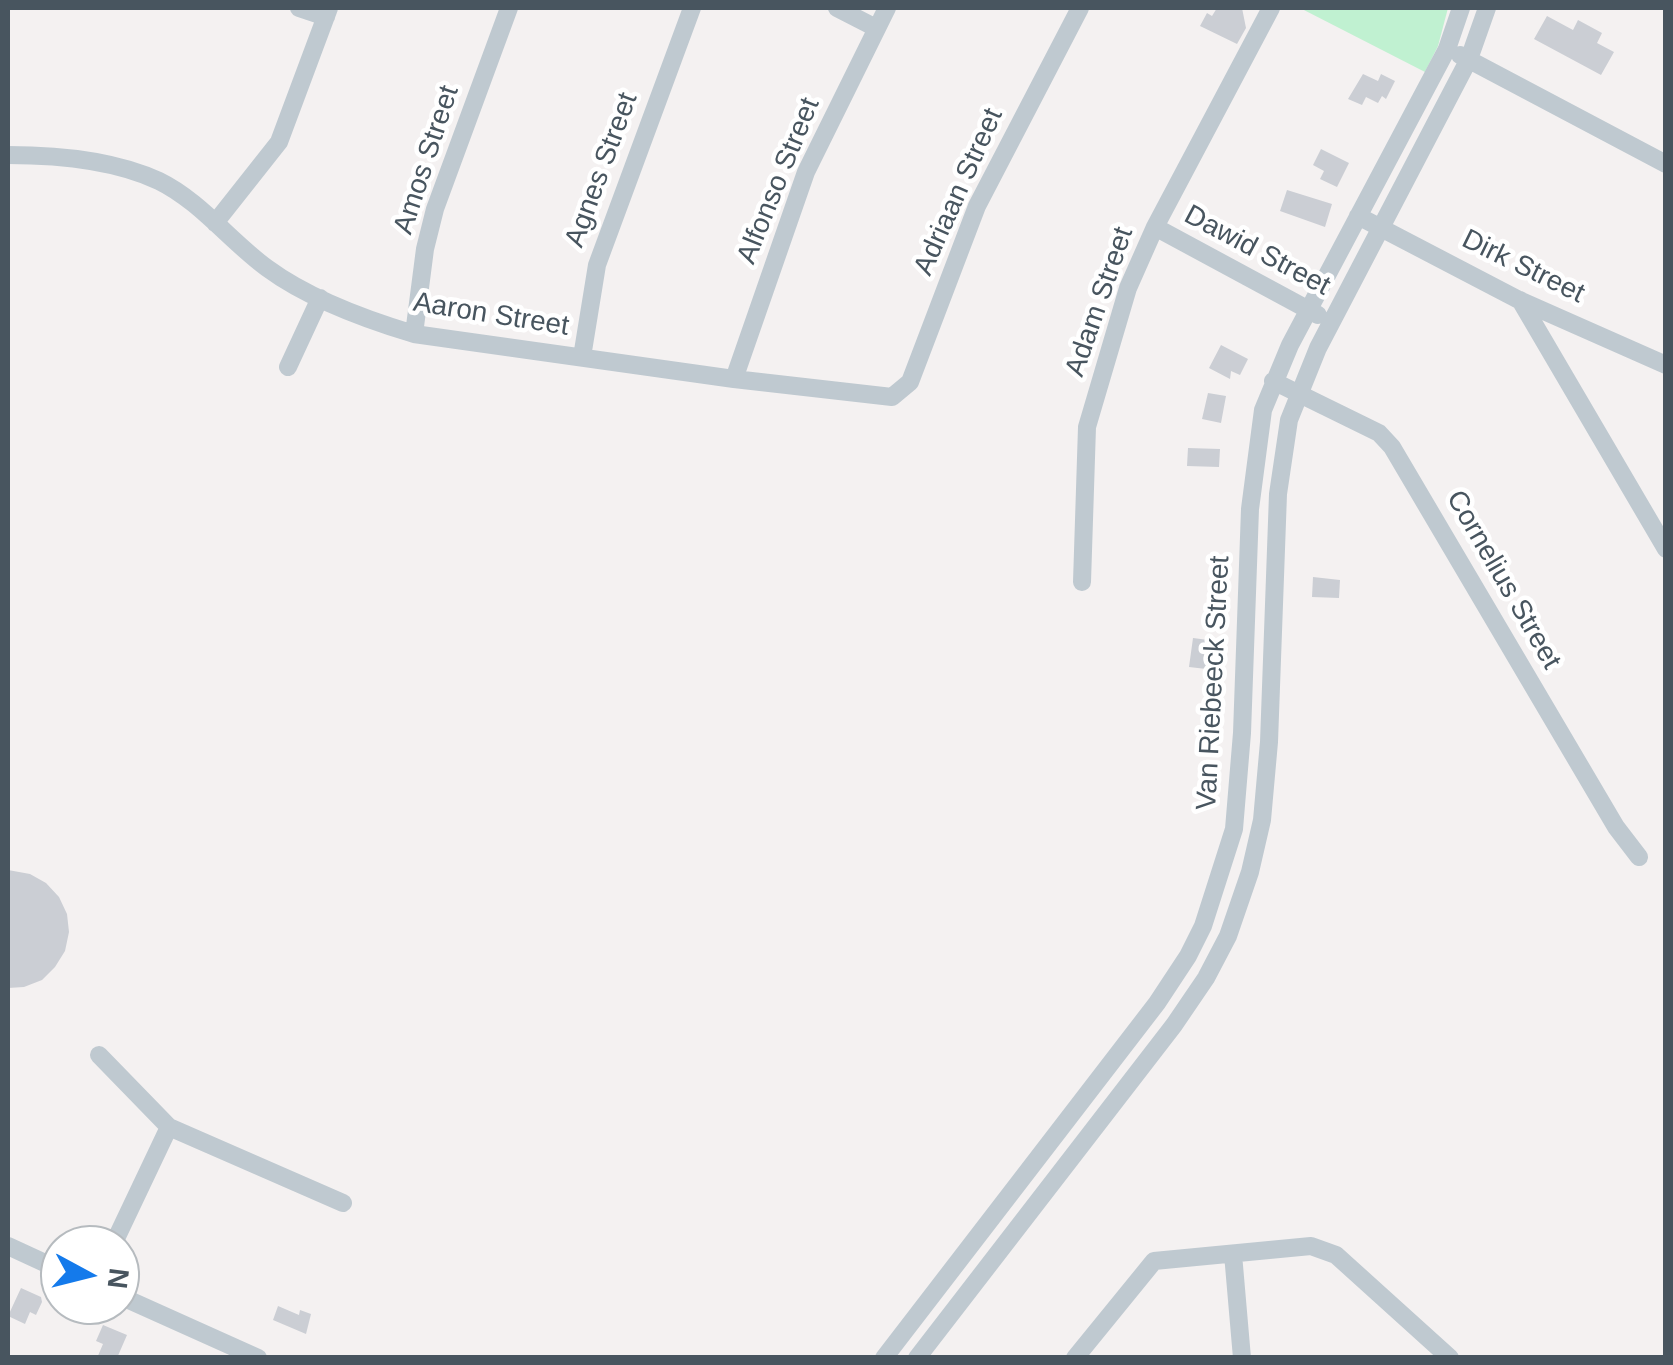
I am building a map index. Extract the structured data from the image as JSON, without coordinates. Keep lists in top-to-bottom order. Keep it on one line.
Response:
{"streets":{"street":["Amos Street","Agnes Street","Alfonso Street","Adriaan Street","Dawid Street","Dirk Street","Adam Street","Aaron Street","Cornelius Street","Van Riebeeck Street"]},"crossings":[["Amos Street","Aaron Street"],["Agnes Street","Aaron Street"],["Alfonso Street","Aaron Street"],["Adriaan Street","Aaron Street"],["Dawid Street","Adam Street"],["Dawid Street","Van Riebeeck Street"],["Dirk Street","Van Riebeeck Street"],["Cornelius Street","Van Riebeeck Street"]],"north":"right"}
